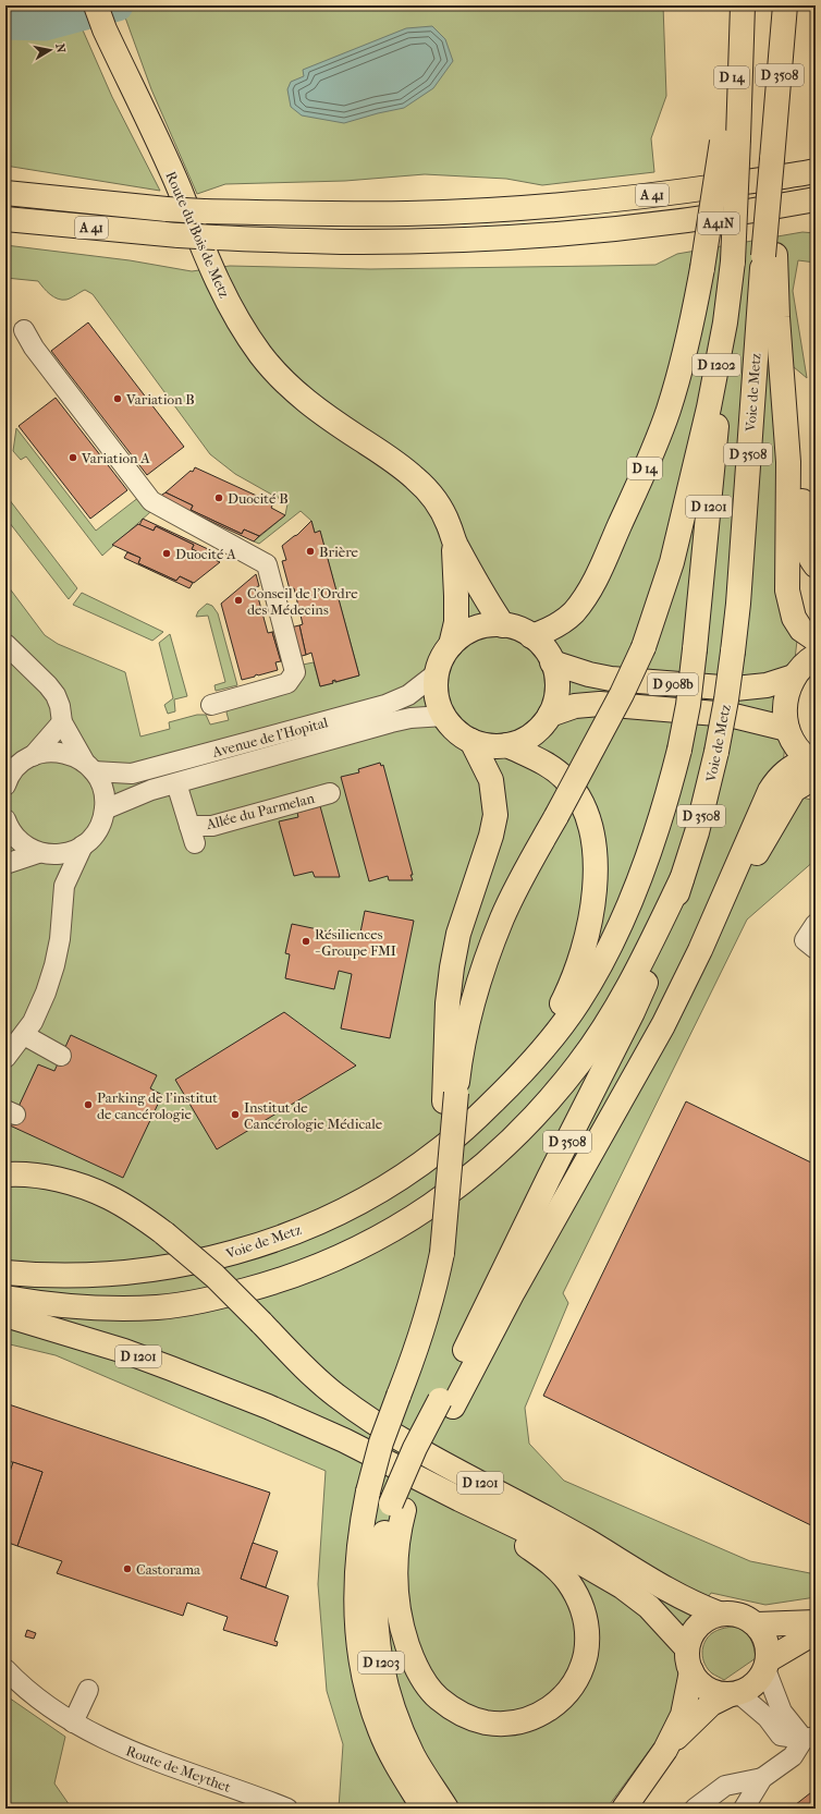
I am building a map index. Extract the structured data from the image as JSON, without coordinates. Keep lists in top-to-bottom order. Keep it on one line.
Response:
{"streets":{"main road":["D 3508","D 14","A 41","A41N","Route du Bois de Metz","D 1202","Voie de Metz","D 1201","D 908b","D 1203"],"street":["Avenue de l'Hopital","Allée du Parmelan","Route de Meythet"]},"crossings":[["D 3508","Voie de Metz"],["D 3508","D 1203"],["D 14","Route du Bois de Metz"],["D 14","D 908b"],["D 14","Avenue de l'Hopital"],["A 41","A41N"],["Route du Bois de Metz","D 908b"],["Route du Bois de Metz","Avenue de l'Hopital"],["D 1202","D 1201"],["D 1202","D 1203"],["Voie de Metz","D 1201"],["D 908b","Avenue de l'Hopital"],["Avenue de l'Hopital","Allée du Parmelan"]],"places":["Variation B","Variation A","Duocité B","Brière","Duocité A","Conseil de l'Ordre des Médecins","Résiliences - Groupe FMI","Parking de l'institut de cancérologie","Institut de Cancérologie Médicale","Castorama"],"north":"right"}
